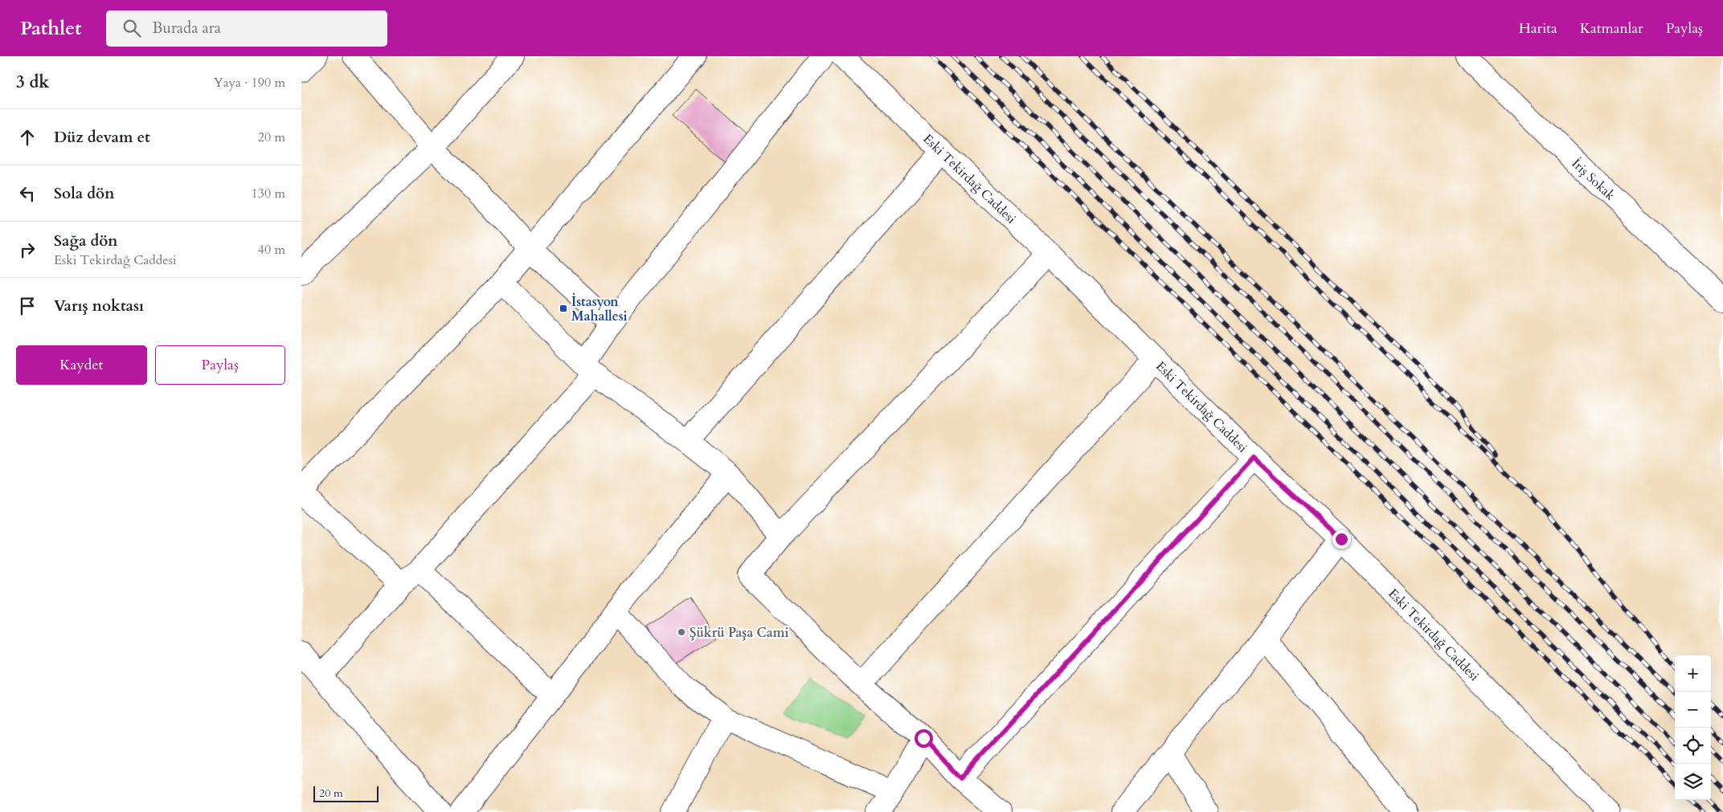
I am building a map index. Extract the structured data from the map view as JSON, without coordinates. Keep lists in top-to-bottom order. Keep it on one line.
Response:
{"streets":{"street":["Eski Tekirdağ Caddesi","İriş Sokak"]},"places":{"transit":["İstasyon Mahallesi"],"other":["Şükrü Paşa Cami"]},"scale_bar":"20 m","page":{"header":"Pathlet","search":"Burada ara","nav":["Harita","Katmanlar","Paylaş"],"heading":["3 dk","Yaya · 190 m"],"list":[["Düz devam et","20 m"],["Sola dön","130 m"],["Sağa dön","Eski Tekirdağ Caddesi","40 m"],"Varış noktası"],"buttons":["Kaydet","Paylaş"],"map_buttons":["+","−"],"scale":"20 m"}}
